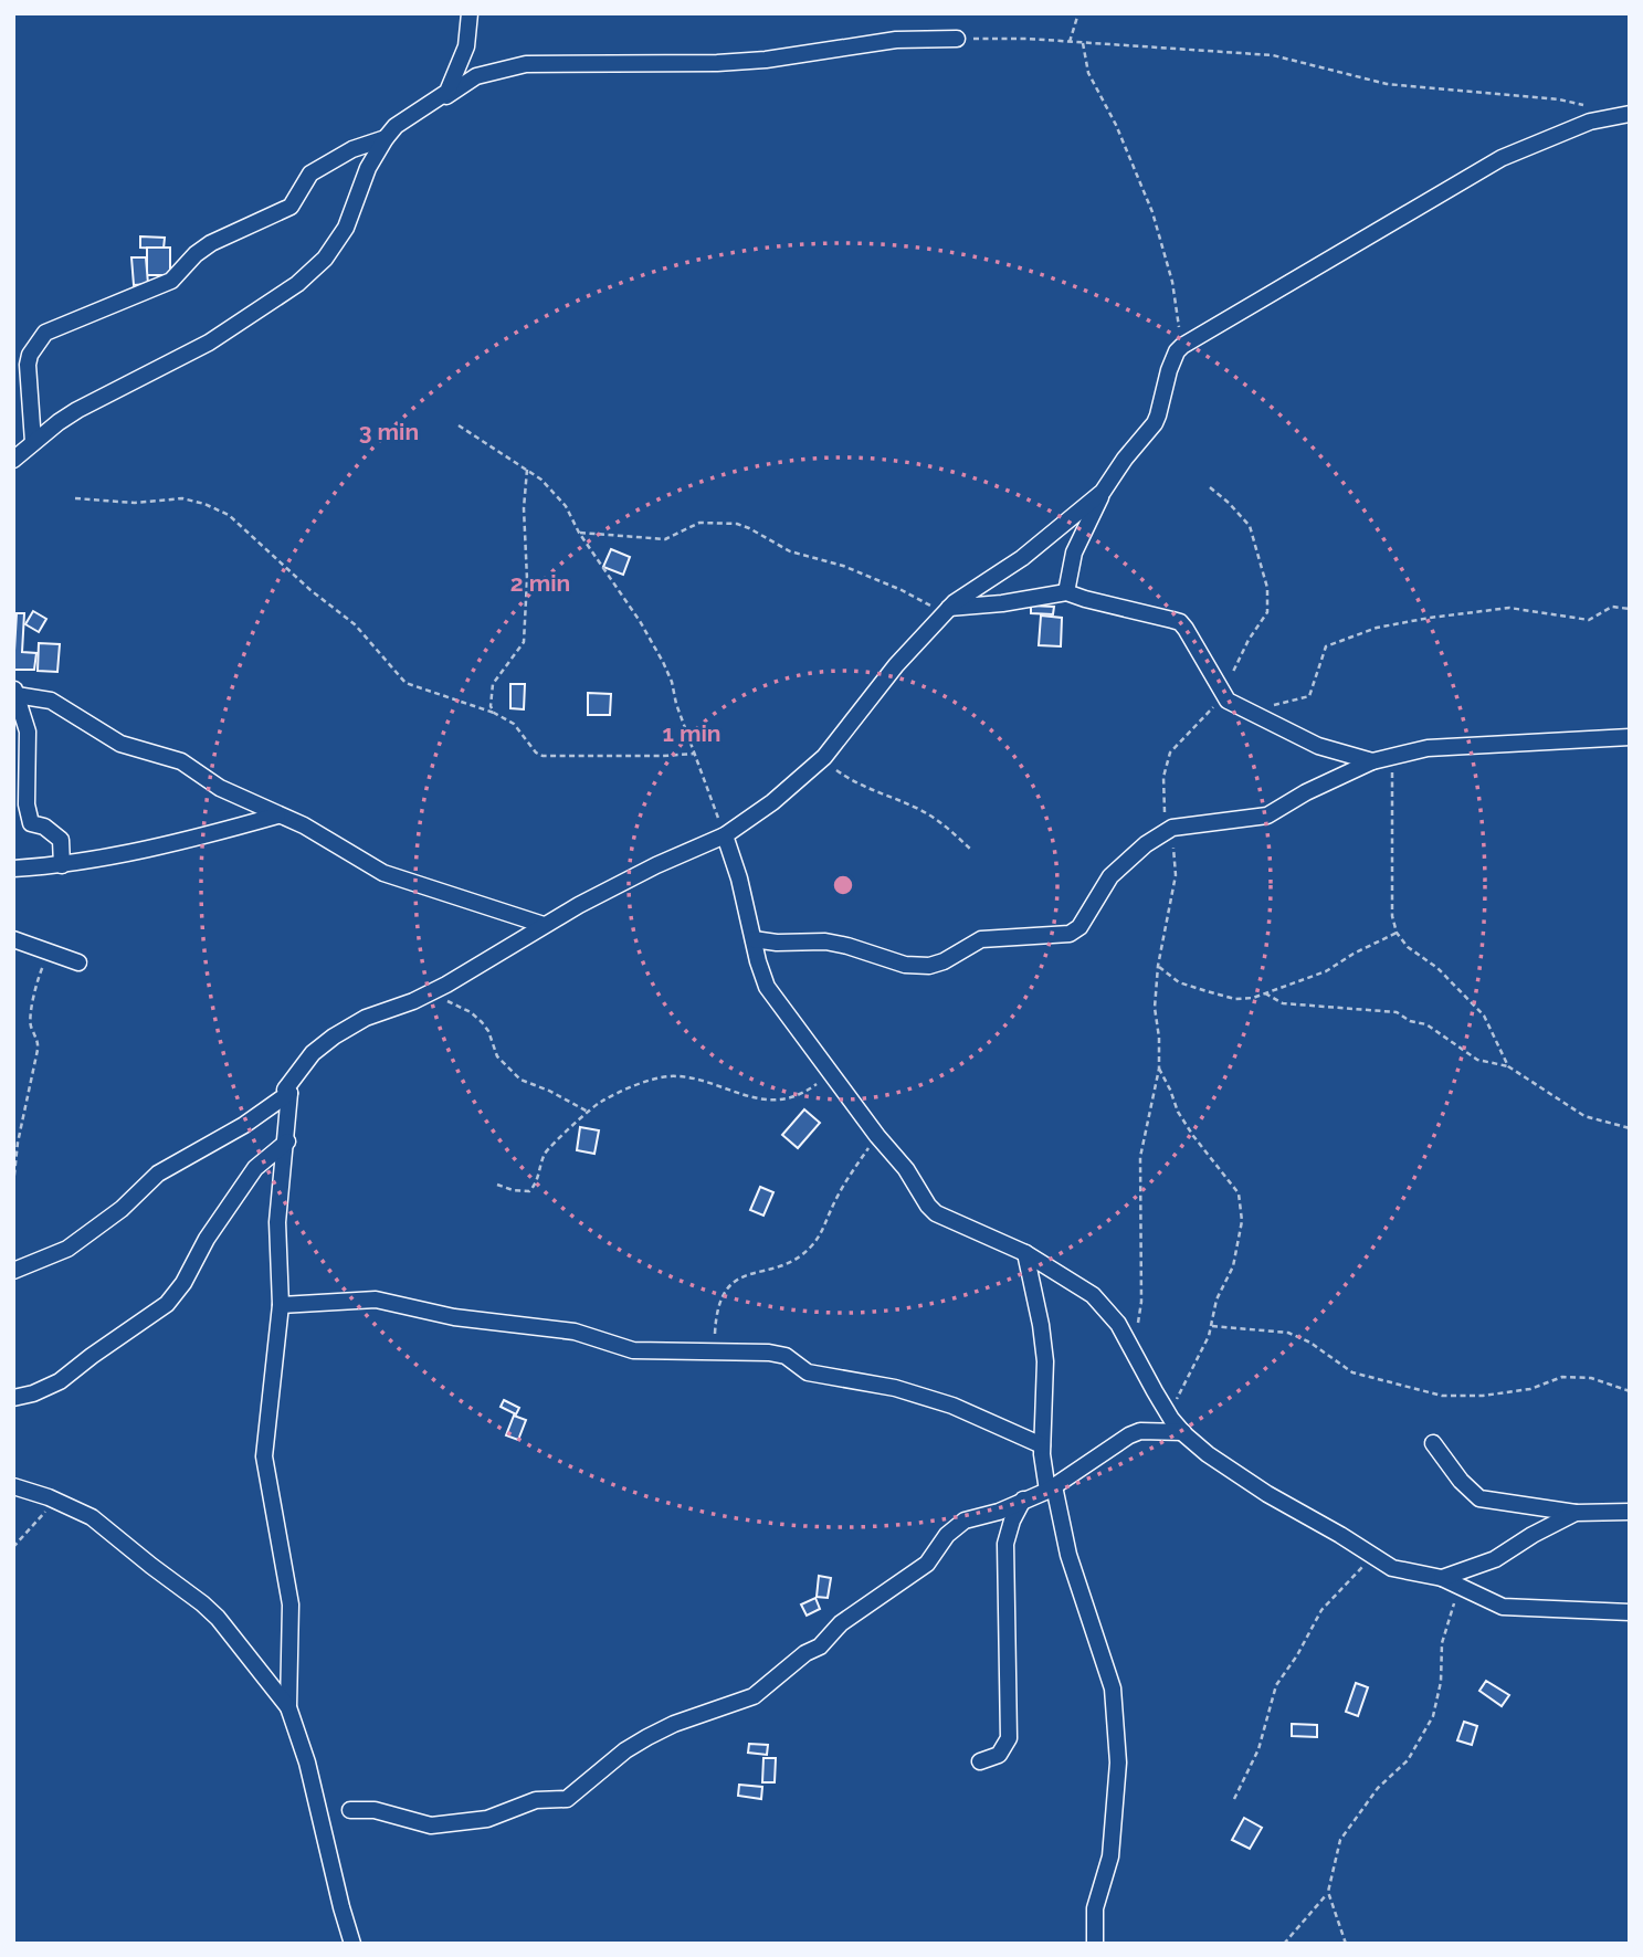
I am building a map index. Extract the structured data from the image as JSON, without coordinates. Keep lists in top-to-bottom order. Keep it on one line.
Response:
{"rings":["3 min","2 min","1 min"]}
